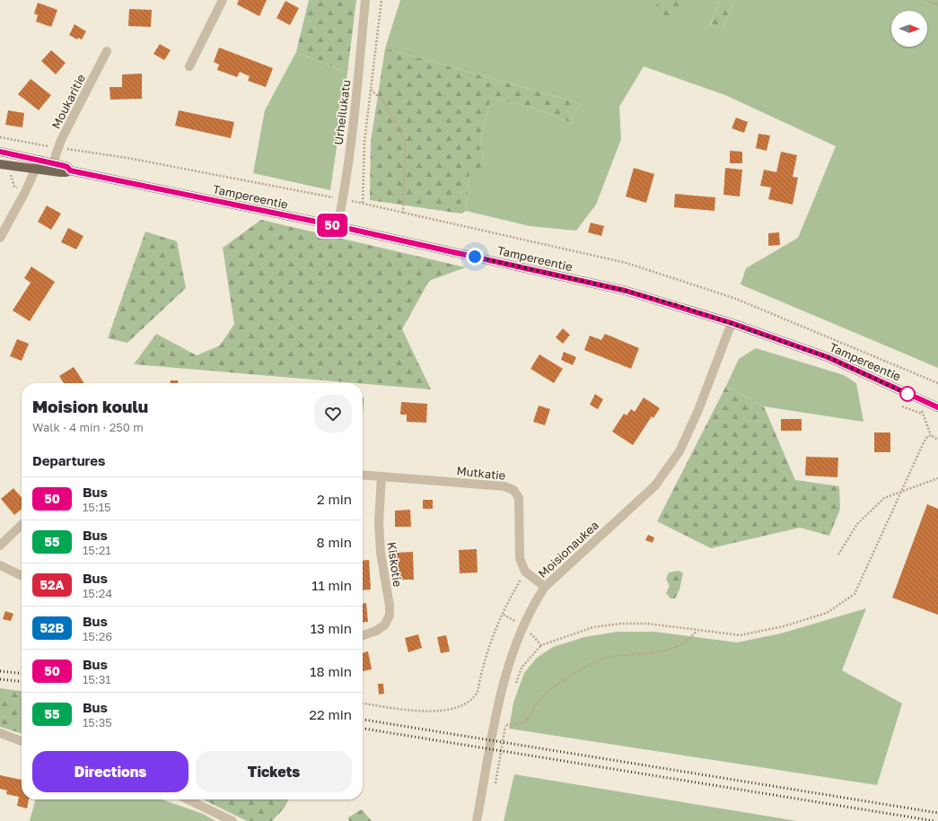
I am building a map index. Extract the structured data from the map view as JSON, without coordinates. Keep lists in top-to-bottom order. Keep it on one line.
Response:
{"streets":{"main road":["Tampereentie"],"street":["Moukaritie","Urheilukatu","Mutkatie","Moisionaukea","Kiskotie"]},"crossings":[["Moukaritie","Tampereentie"],["Urheilukatu","Tampereentie"],["Tampereentie","Moisionaukea"],["Mutkatie","Kiskotie"]],"lines":["bus line 50"],"north":"right","page":{"on_map":"50","heading":[["Moision koulu","Walk · 4 min · 250 m"],"Departures"],"list":[{"mark":"50","name":"Bus","note":"15:15","value":"2 min"},{"mark":"55","name":"Bus","note":"15:21","value":"8 min"},{"mark":"52A","name":"Bus","note":"15:24","value":"11 min"},{"mark":"52B","name":"Bus","note":"15:26","value":"13 min"},{"mark":"50","name":"Bus","note":"15:31","value":"18 min"},{"mark":"55","name":"Bus","note":"15:35","value":"22 min"}],"buttons":["Directions","Tickets"]}}
